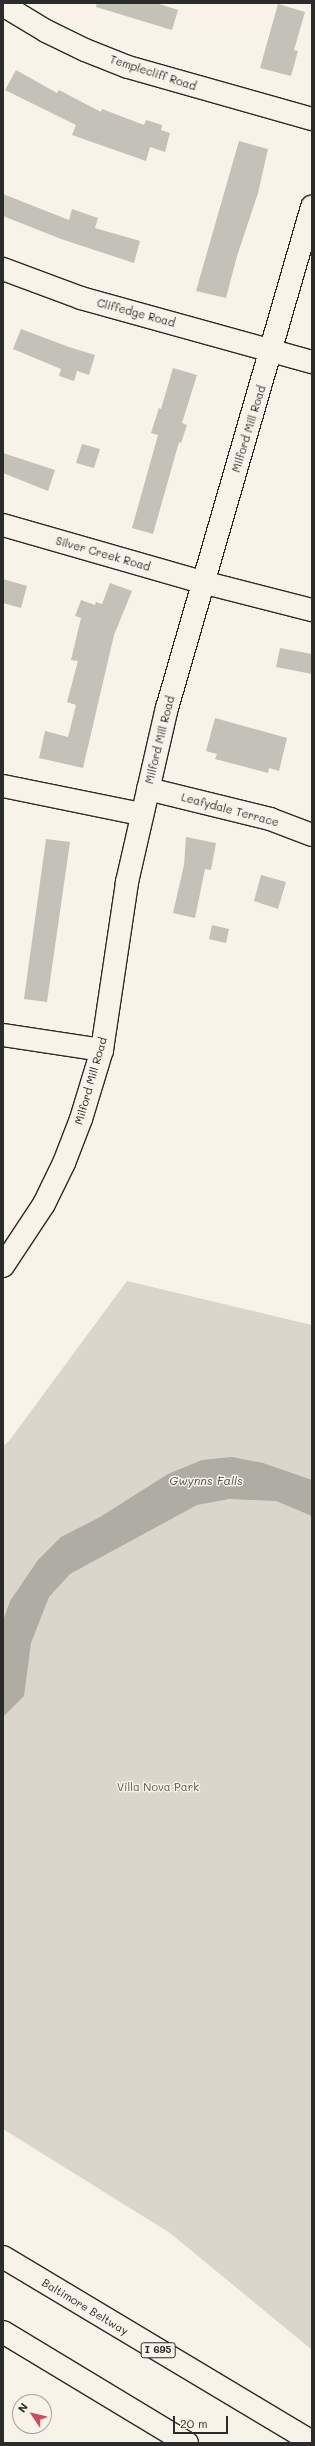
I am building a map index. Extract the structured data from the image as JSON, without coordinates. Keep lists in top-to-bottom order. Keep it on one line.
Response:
{"streets":{"main road":["Templecliff Road","Cliffedge Road","Milford Mill Road","Silver Creek Road","Leafydale Terrace","Baltimore Beltway","I 695"]},"crossings":[["Cliffedge Road","Milford Mill Road"],["Milford Mill Road","Silver Creek Road"],["Milford Mill Road","Leafydale Terrace"]],"water":["Gwynns Falls"],"parks":["Villa Nova Park"],"scale_bar":"20 m","north":"top left"}
